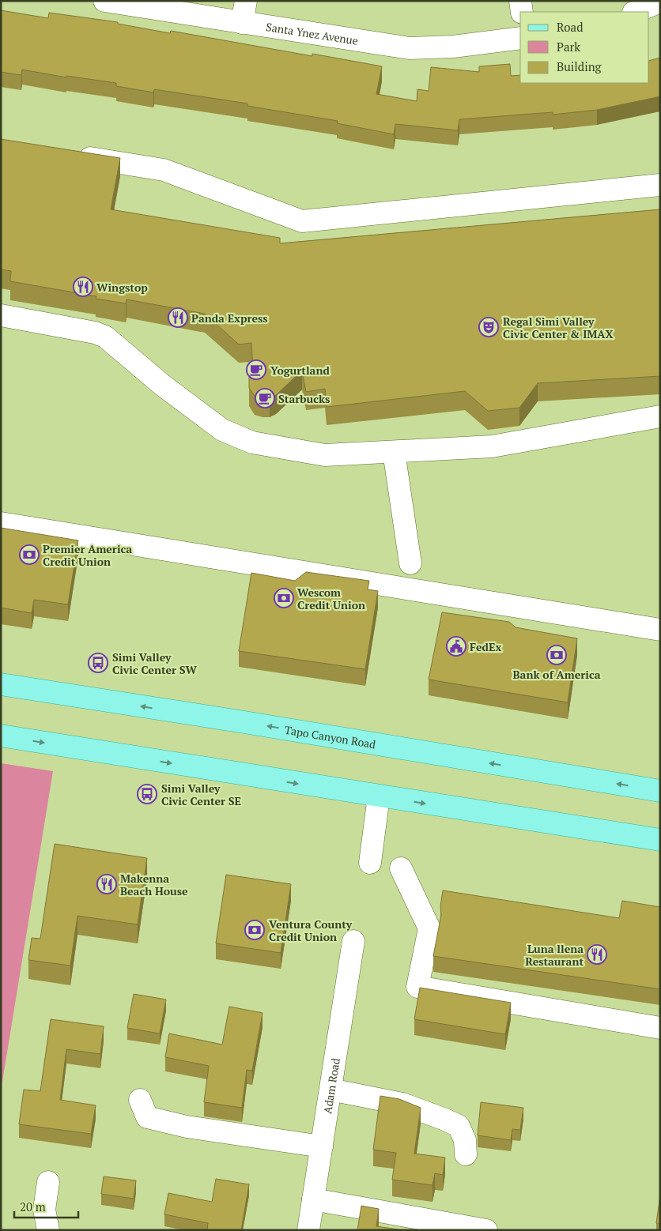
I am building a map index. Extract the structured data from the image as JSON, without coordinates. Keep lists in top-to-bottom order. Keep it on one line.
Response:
{"streets":{"main road":["Tapo Canyon Road"],"street":["Santa Ynez Avenue","Adam Road"]},"places":{"restaurant":["Wingstop","Panda Express","Makenna Beach House","Luna llena Restaurant"],"theatre":["Regal Simi Valley Civic Center & IMAX"],"cafe":["Yogurtland","Starbucks"],"bank":["Premier America Credit Union","Wescom Credit Union","Bank of America","Ventura County Credit Union"],"public building":["FedEx"],"bus stop":["Simi Valley Civic Center SW","Simi Valley Civic Center SE"]},"legend":["Road","Park","Building"],"scale_bar":"20 m"}
